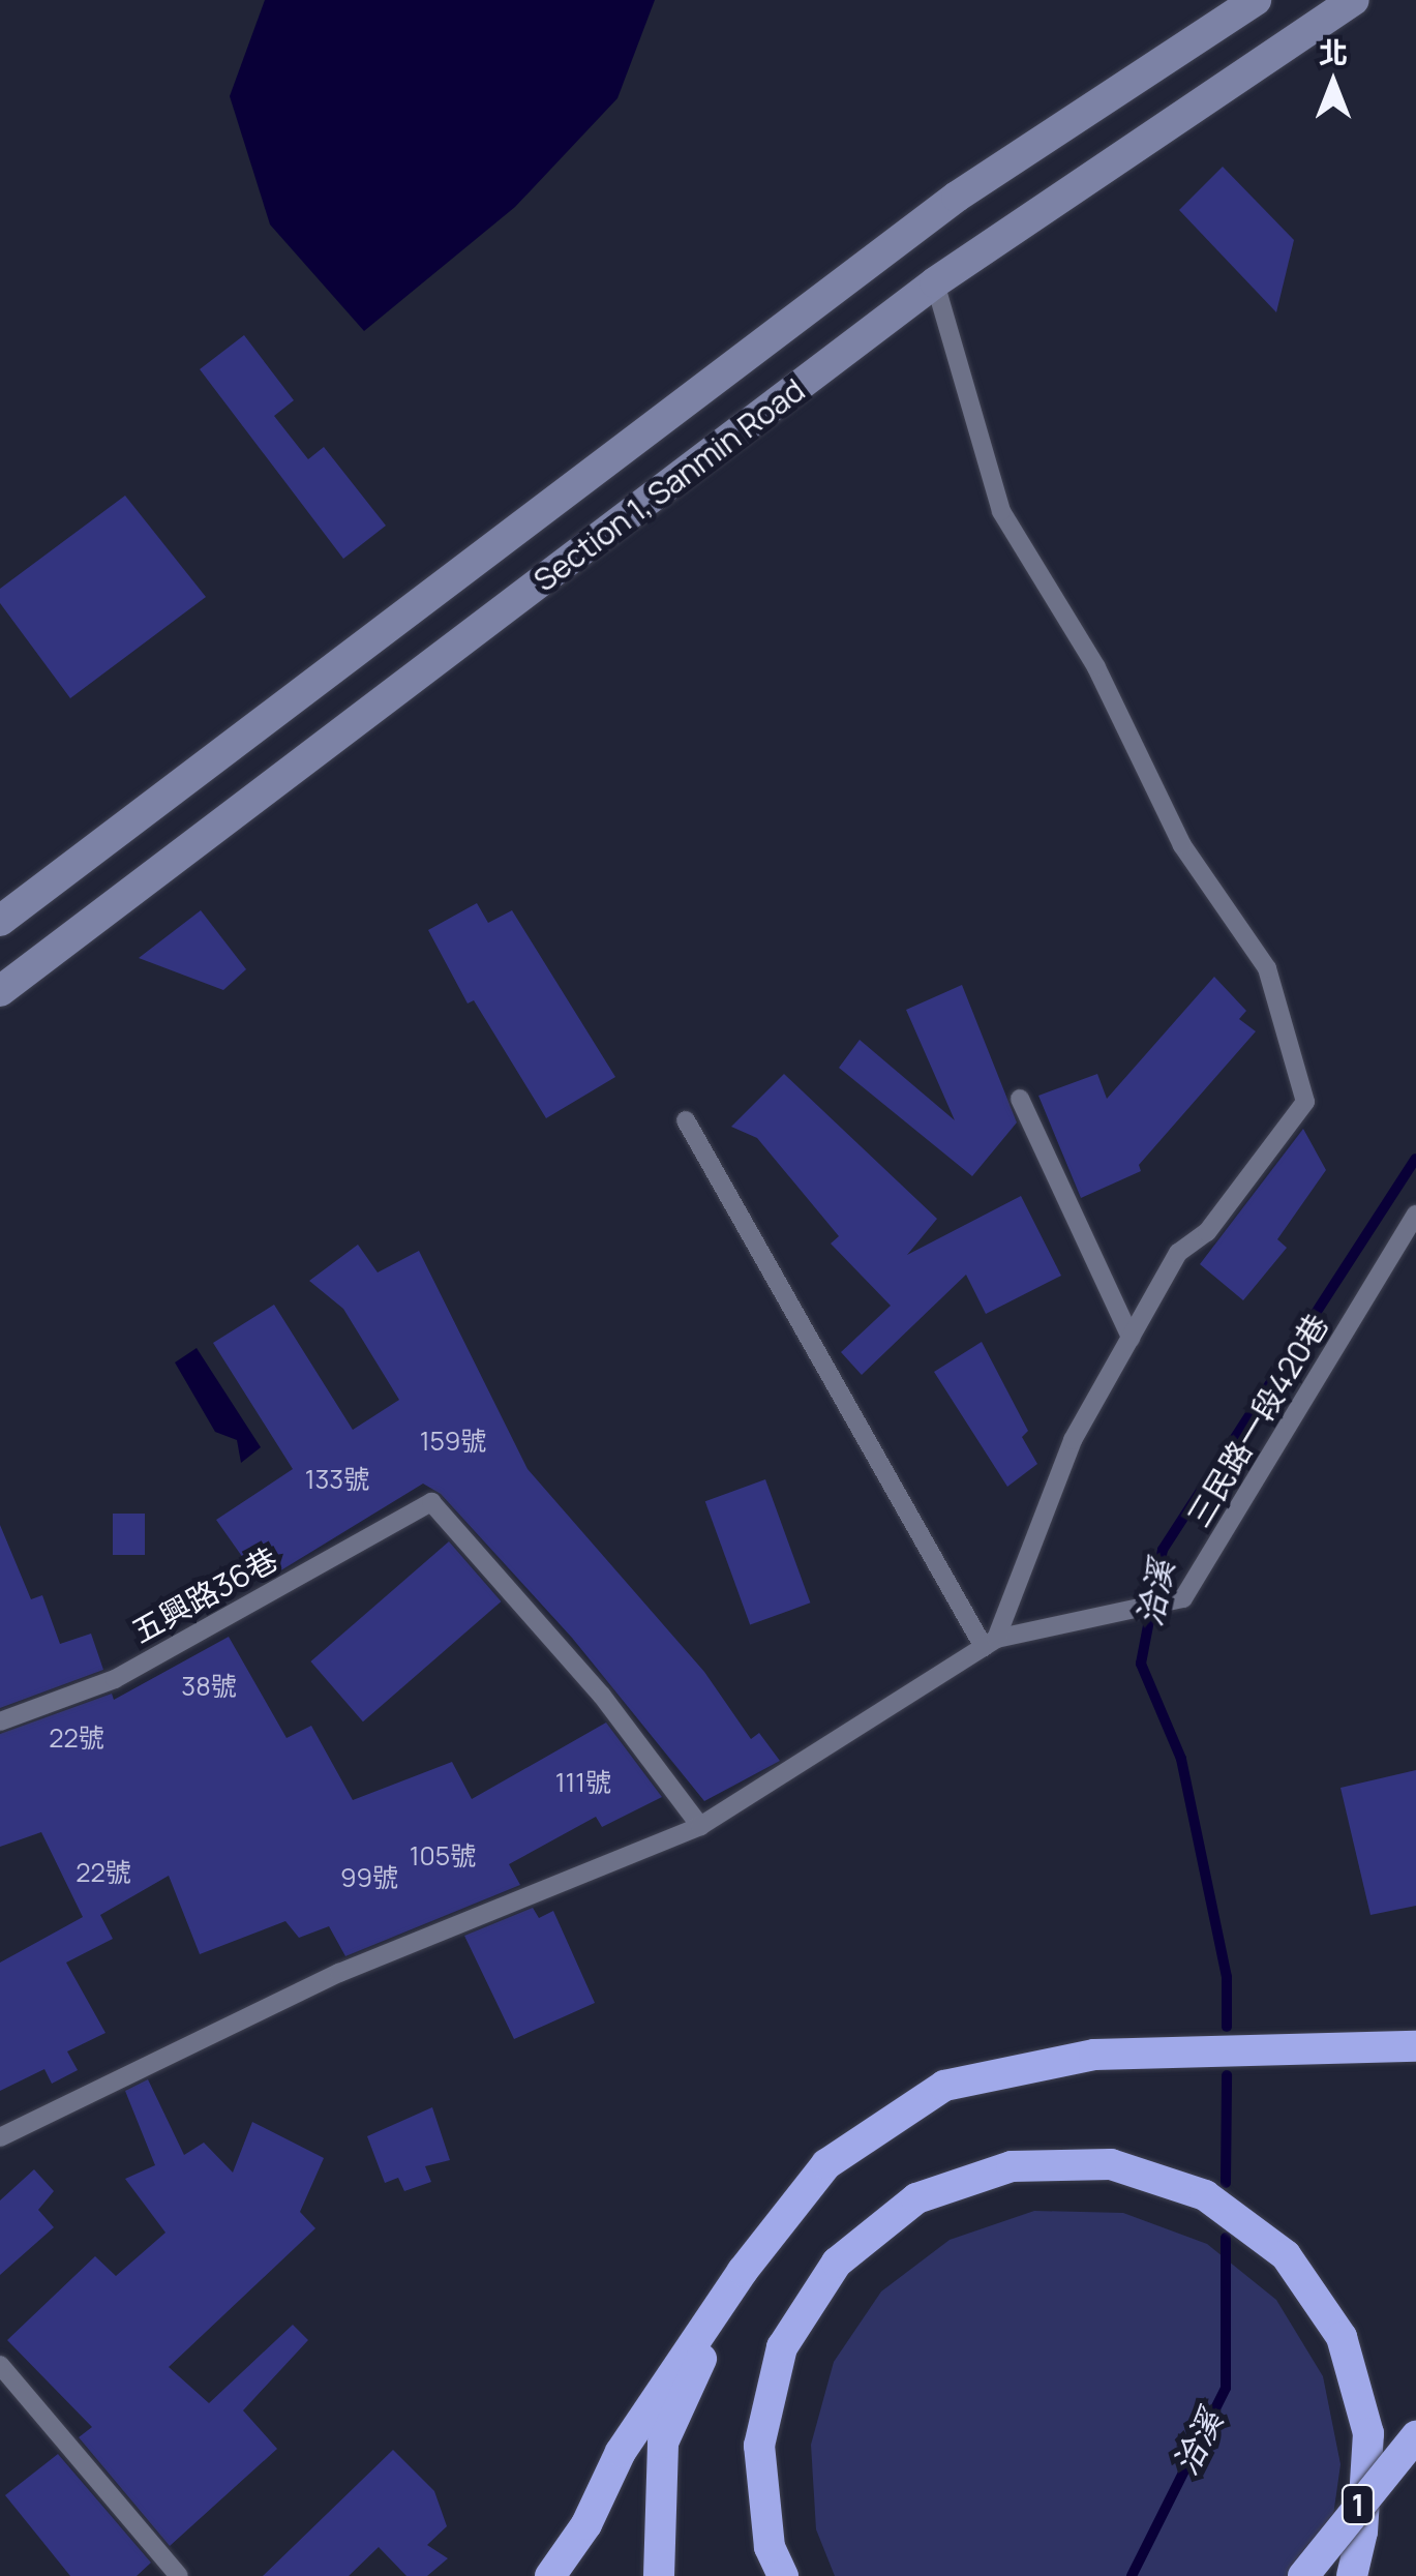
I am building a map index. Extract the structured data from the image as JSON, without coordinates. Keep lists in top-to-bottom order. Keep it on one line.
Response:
{"streets":{"highway":["1"],"street":["Section 1, Sanmin Road"],"lane":["三民路一段420巷","五興路36巷"]},"crossings":[["三民路一段420巷","五興路36巷"]],"water":["洽溪"],"house_numbers":["159號","133號","38號","22號","111號","105號","22號","99號"],"north":"top"}
